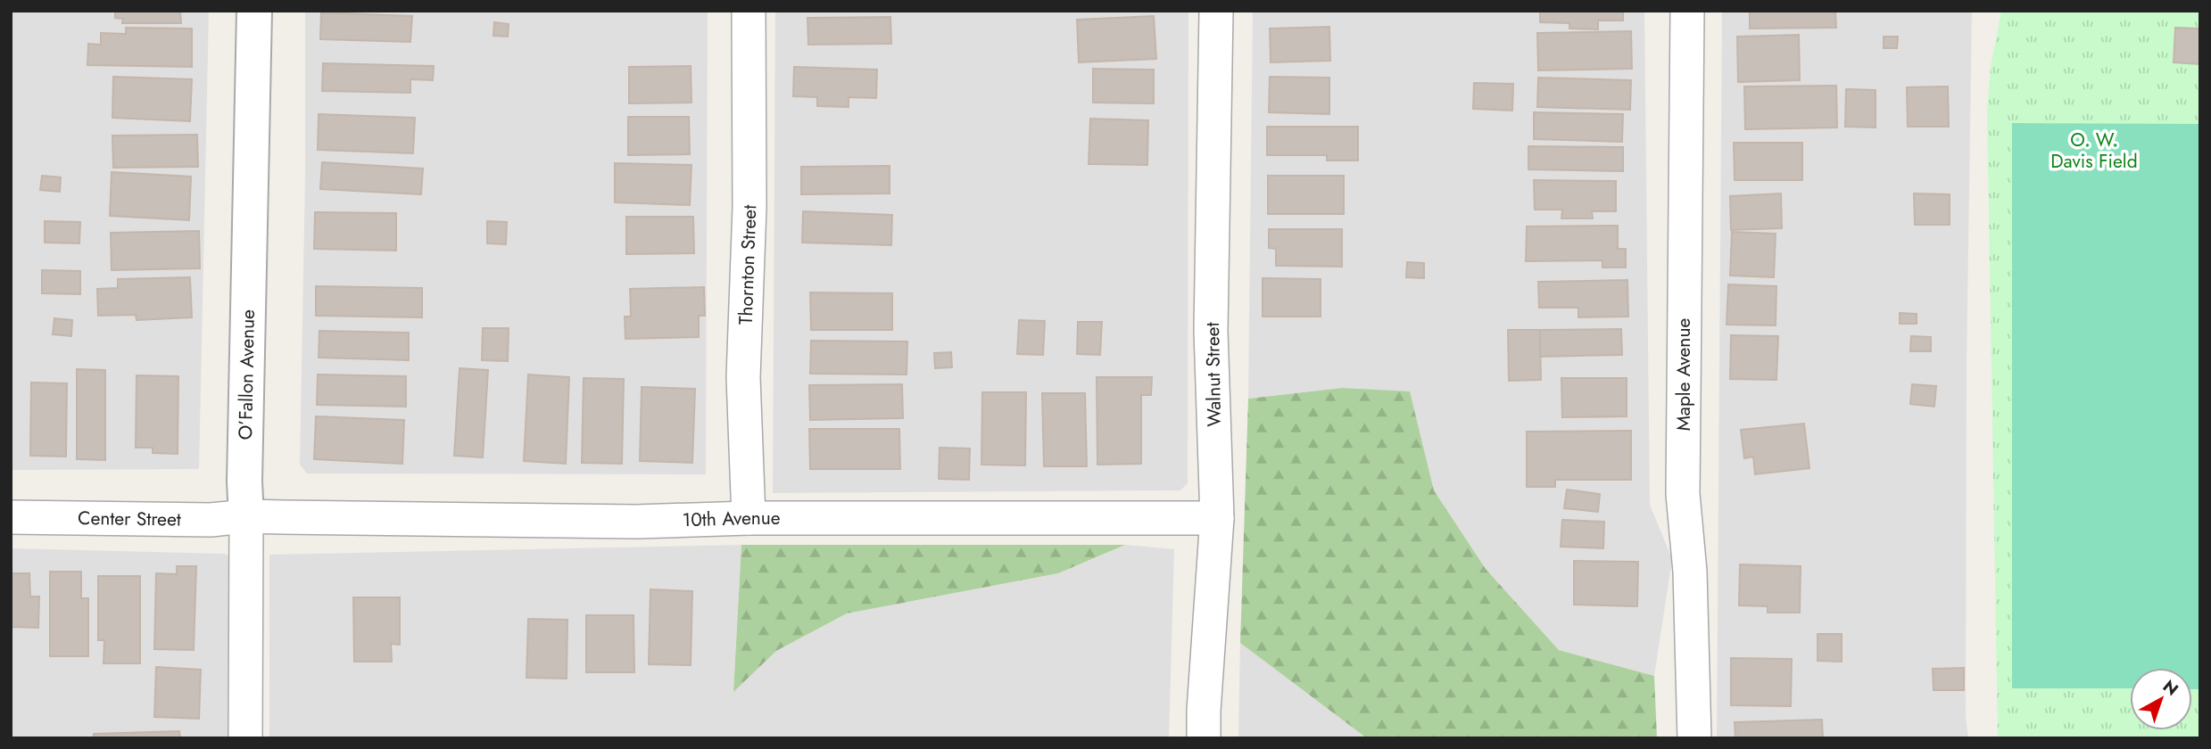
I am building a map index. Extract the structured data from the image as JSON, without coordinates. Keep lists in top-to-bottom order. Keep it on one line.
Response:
{"streets":{"street":["Thornton Street","O’Fallon Avenue","Walnut Street","Maple Avenue","Center Street","10th Avenue"]},"crossings":[["Thornton Street","10th Avenue"],["O’Fallon Avenue","Center Street"],["O’Fallon Avenue","10th Avenue"],["Walnut Street","10th Avenue"],["Center Street","10th Avenue"]],"parks":["O. W. Davis Field"],"north":"top right"}
